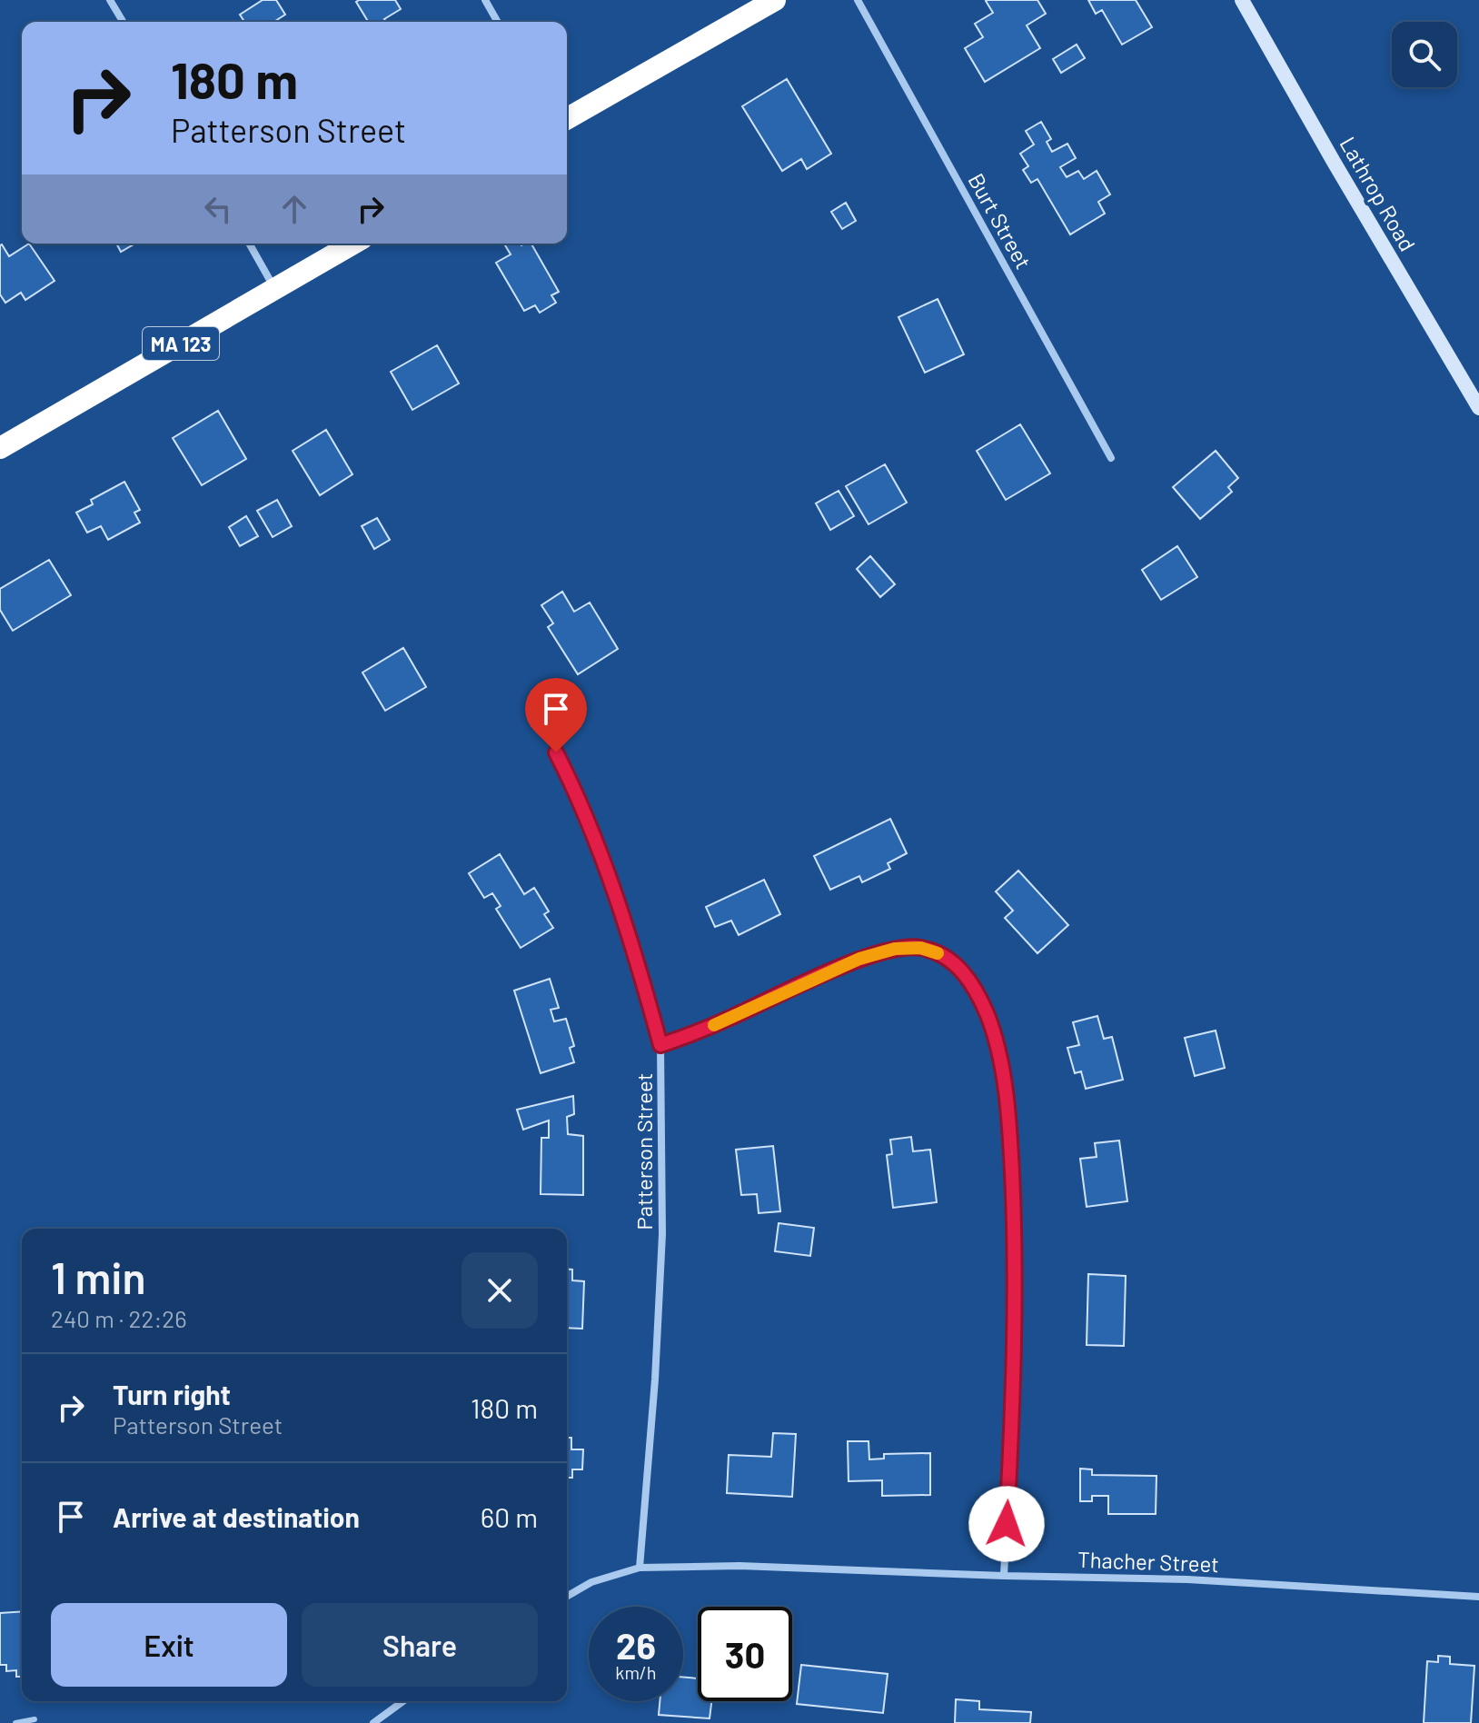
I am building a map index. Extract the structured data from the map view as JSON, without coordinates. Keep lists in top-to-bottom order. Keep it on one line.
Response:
{"streets":{"highway":["MA 123"],"main road":["Lathrop Road"],"street":["Burt Street","Patterson Street","Thacher Street"]},"crossings":[["Patterson Street","Thacher Street"]],"page":{"turn":["180 m","Patterson Street"],"heading":["1 min","240 m · 22:26"],"list":[{"name":"Turn right","note":"Patterson Street","value":"180 m"},{"name":"Arrive at destination","value":"60 m"}],"buttons":["Exit","Share"],"speed":"26 km/h","limit":"30"}}
